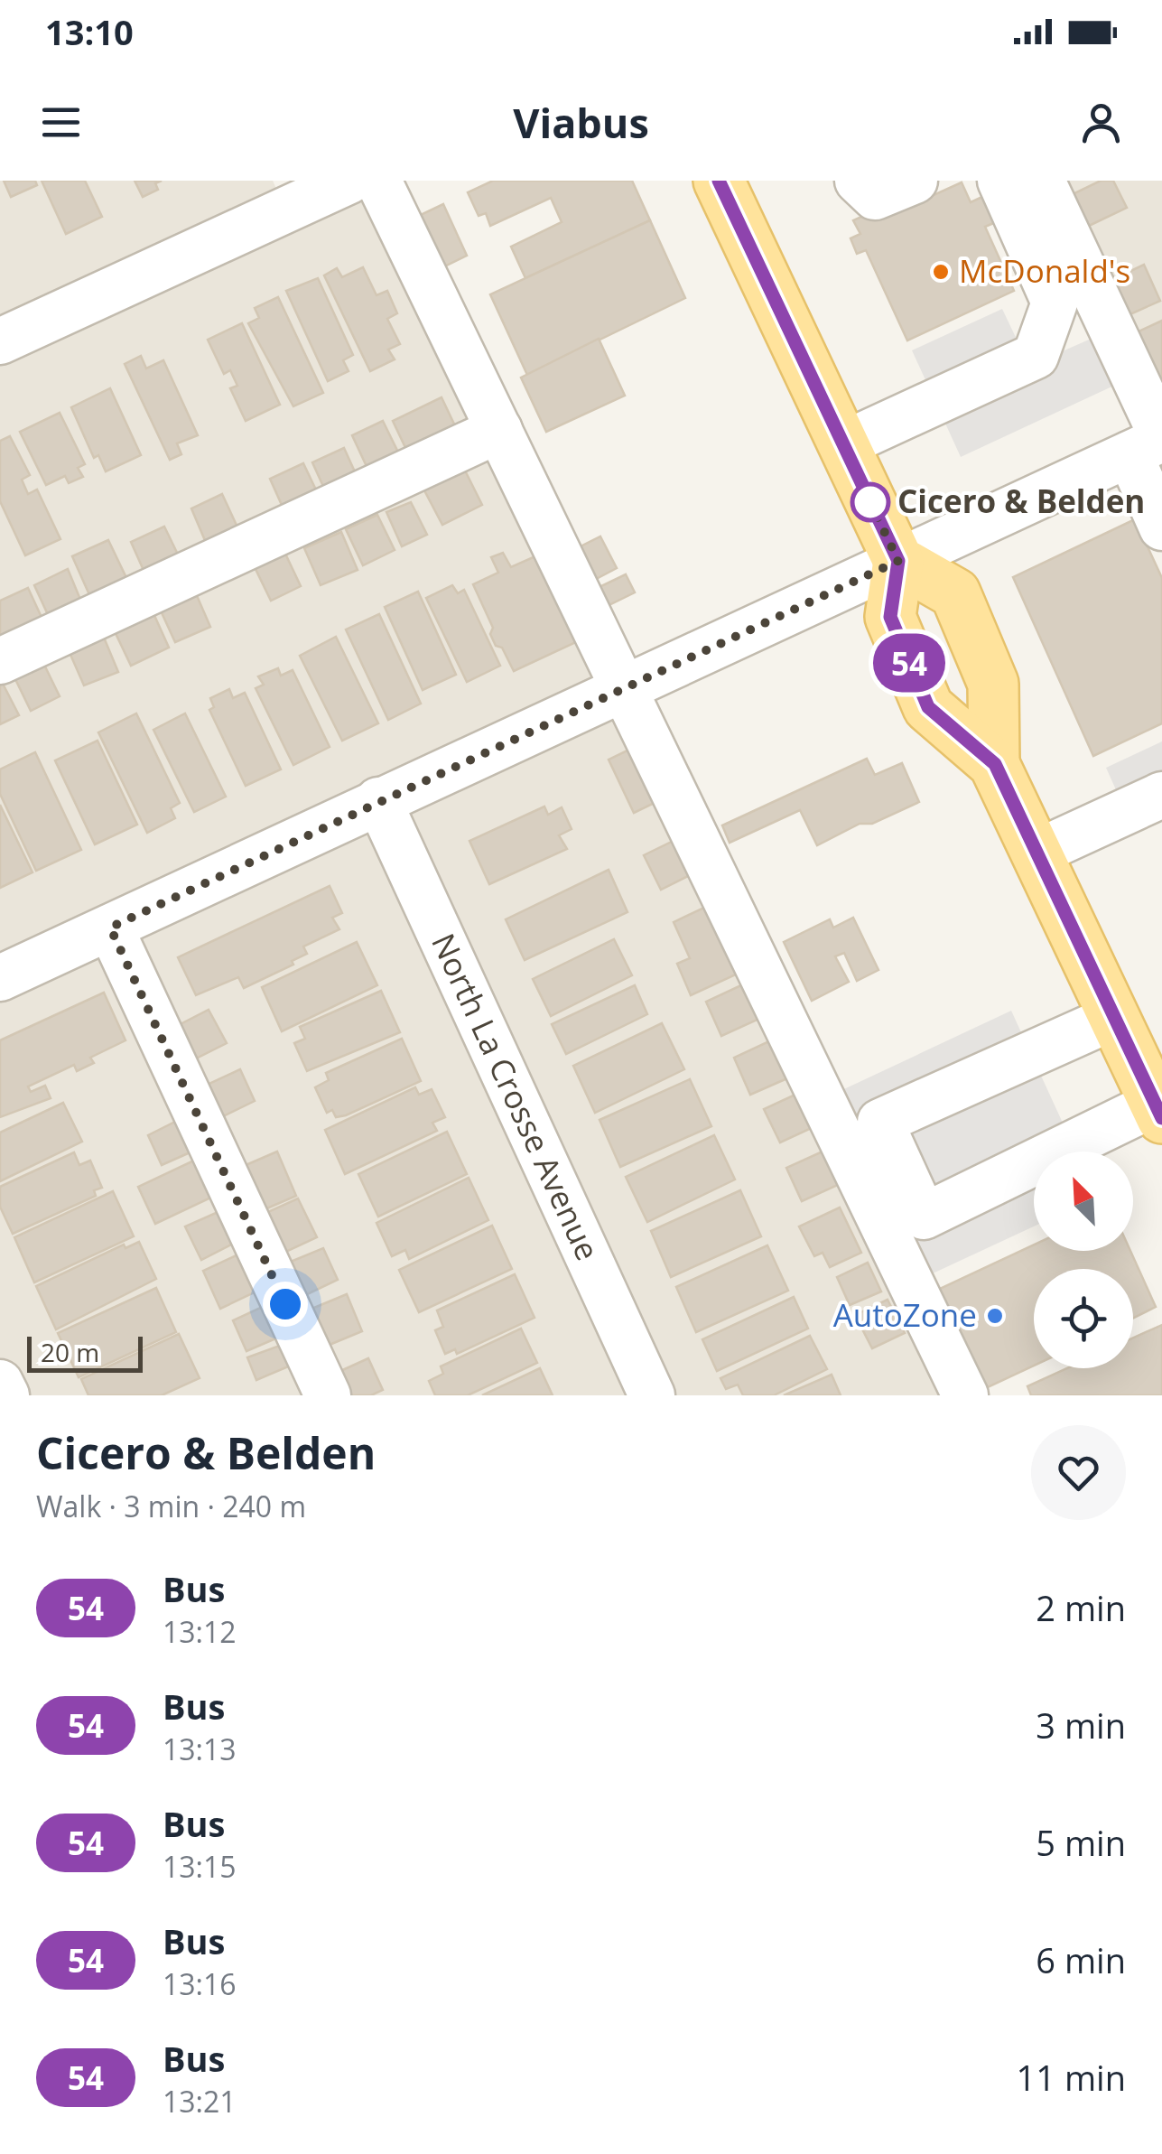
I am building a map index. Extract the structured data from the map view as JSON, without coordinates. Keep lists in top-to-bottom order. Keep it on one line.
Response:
{"streets":{"street":["North La Crosse Avenue"]},"places":["McDonald's","Cicero & Belden","AutoZone"],"lines":["bus line 54"],"scale_bar":"20 m","north":"top left","page":{"status":"13:10","header":"Viabus","on_map":"54","scale":"20 m","heading":["Cicero & Belden","Walk · 3 min · 240 m"],"list":[{"mark":"54","name":"Bus","note":"13:12","value":"2 min"},{"mark":"54","name":"Bus","note":"13:13","value":"3 min"},{"mark":"54","name":"Bus","note":"13:15","value":"5 min"},{"mark":"54","name":"Bus","note":"13:16","value":"6 min"},{"mark":"54","name":"Bus","note":"13:21","value":"11 min"}]}}
